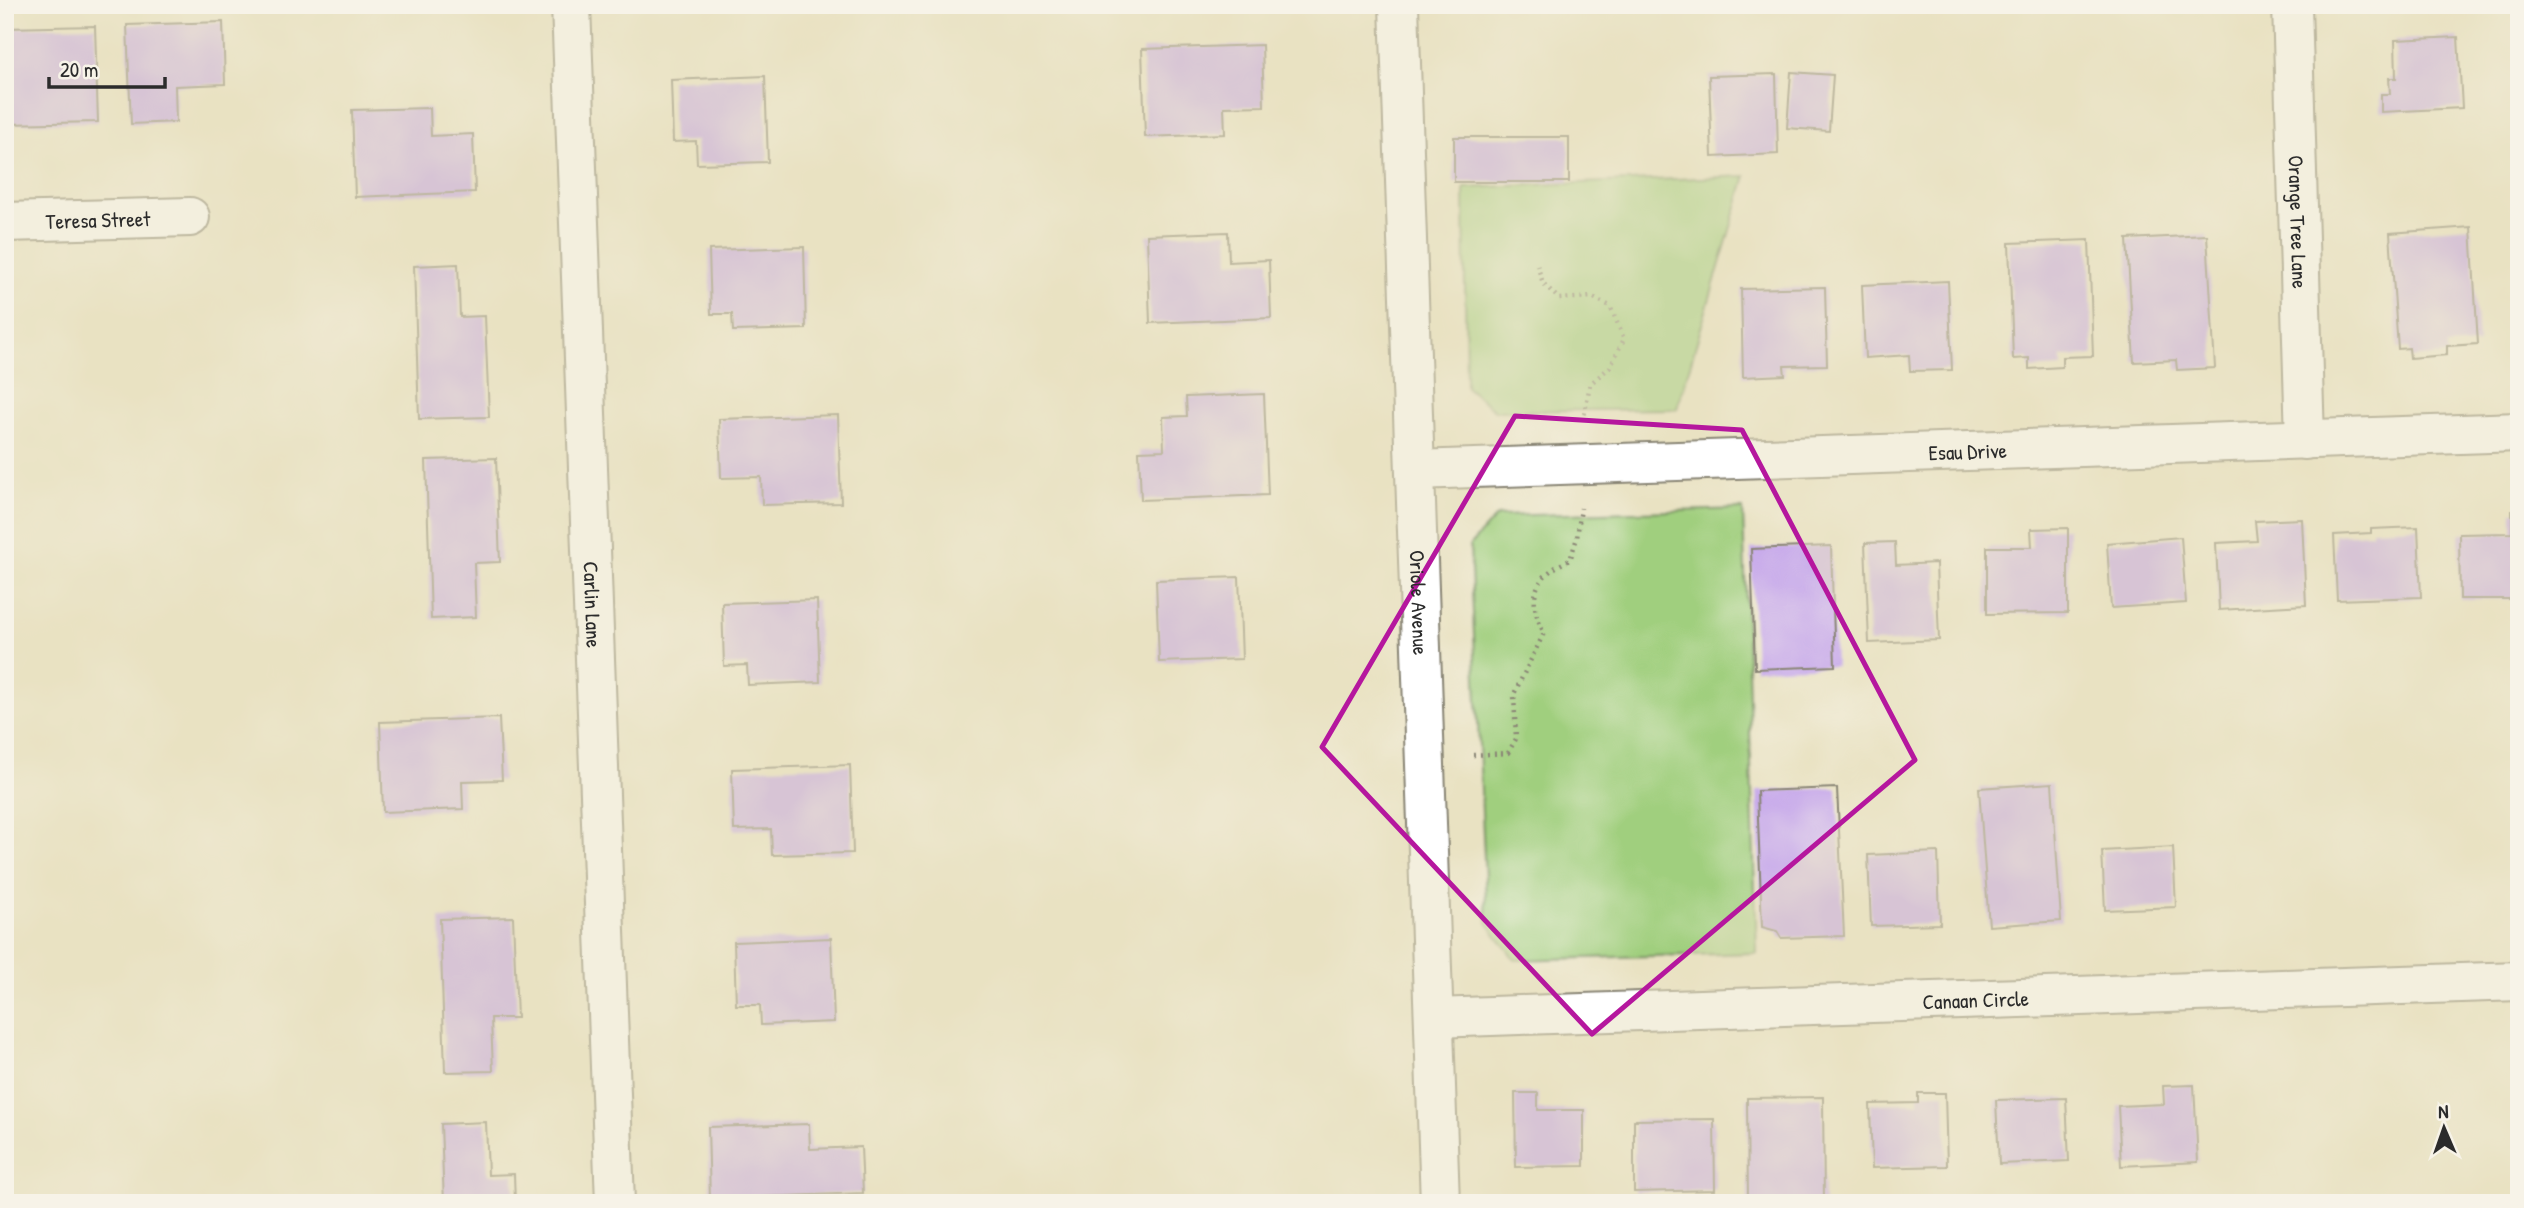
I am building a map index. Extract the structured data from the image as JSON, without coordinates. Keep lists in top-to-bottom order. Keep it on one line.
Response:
{"streets":{"street":["Teresa Street","Orange Tree Lane","Esau Drive","Carlin Lane","Oriole Avenue","Canaan Circle"]},"crossings":[["Orange Tree Lane","Esau Drive"],["Esau Drive","Oriole Avenue"],["Oriole Avenue","Canaan Circle"]],"scale_bar":"20 m","north":"top"}
